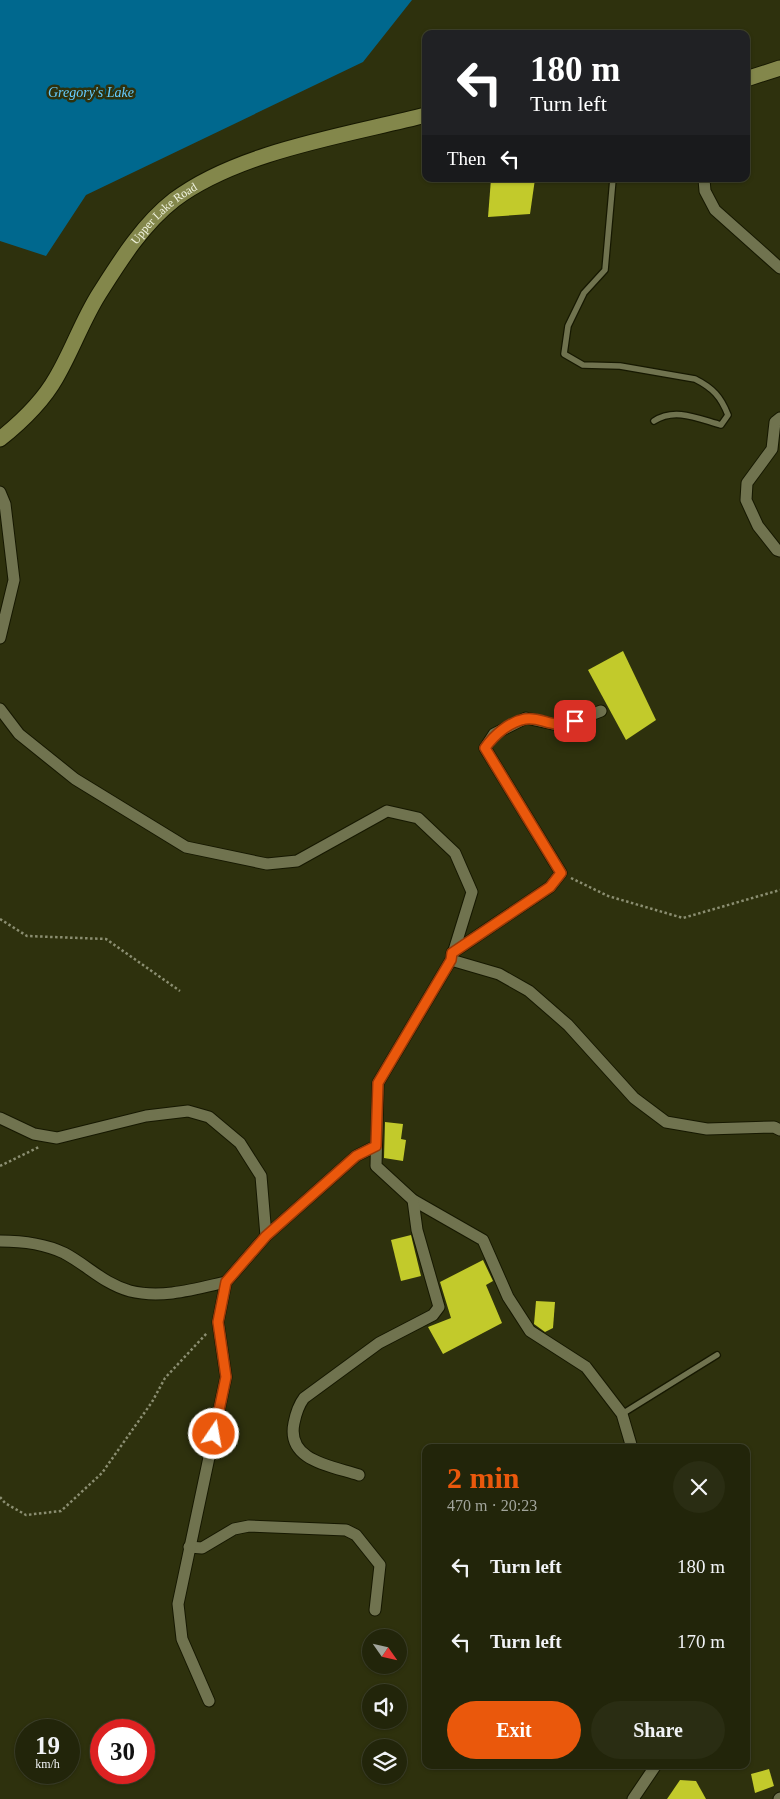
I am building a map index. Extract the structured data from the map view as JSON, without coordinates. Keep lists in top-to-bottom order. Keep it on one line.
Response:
{"streets":{"street":["Upper Lake Road"]},"water":["Gregory's Lake"],"north":"bottom right","page":{"turn":["180 m","Turn left"],"then":"Then","heading":["2 min","470 m · 20:23"],"list":[{"name":"Turn left","value":"180 m"},{"name":"Turn left","value":"170 m"}],"buttons":["Exit","Share"],"speed":"19 km/h","limit":"30"}}
